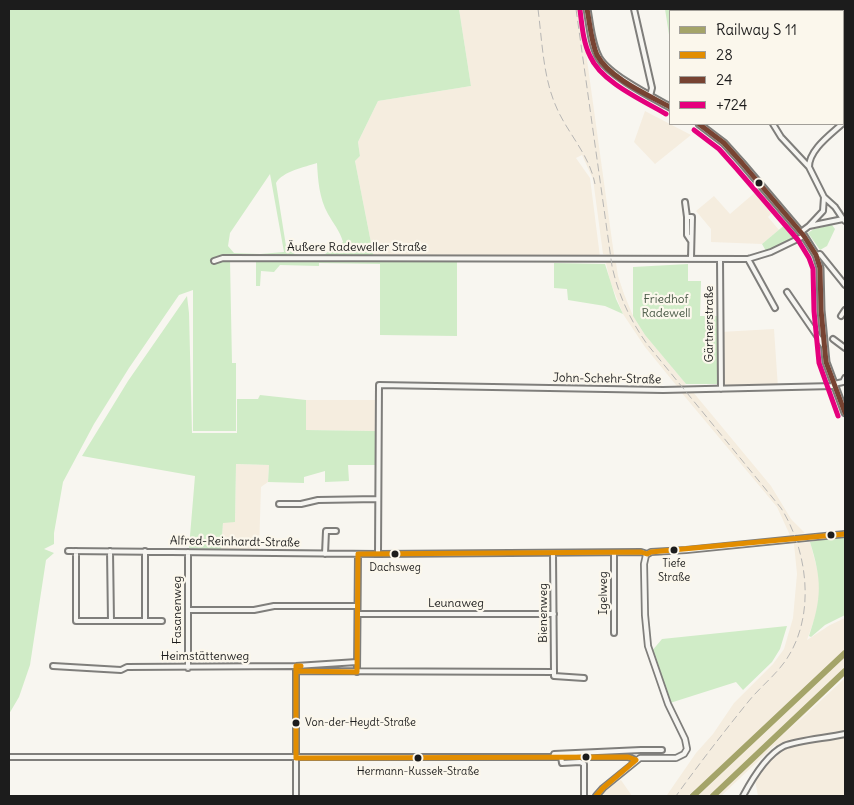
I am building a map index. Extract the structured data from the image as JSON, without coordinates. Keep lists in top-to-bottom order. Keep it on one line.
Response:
{"streets":{"street":["Äußere Radeweller Straße","Gärtnerstraße","John-Schehr-Straße","Alfred-Reinhardt-Straße","Igelweg","Leunaweg","Fasanenweg","Bienenweg","Heimstättenweg"]},"crossings":[["Äußere Radeweller Straße","Gärtnerstraße"],["Gärtnerstraße","John-Schehr-Straße"],["Alfred-Reinhardt-Straße","Igelweg"],["Alfred-Reinhardt-Straße","Fasanenweg"],["Alfred-Reinhardt-Straße","Bienenweg"],["Leunaweg","Bienenweg"],["Fasanenweg","Heimstättenweg"],["Bienenweg","Heimstättenweg"]],"parks":["Friedhof Radewell"],"places":["Tiefe Straße","Dachsweg","Von-der-Heydt-Straße","Hermann-Kussek-Straße"],"lines":["transit line 24","transit line +724","transit line 28"],"legend":["Railway S 11","28","24","+724"]}
